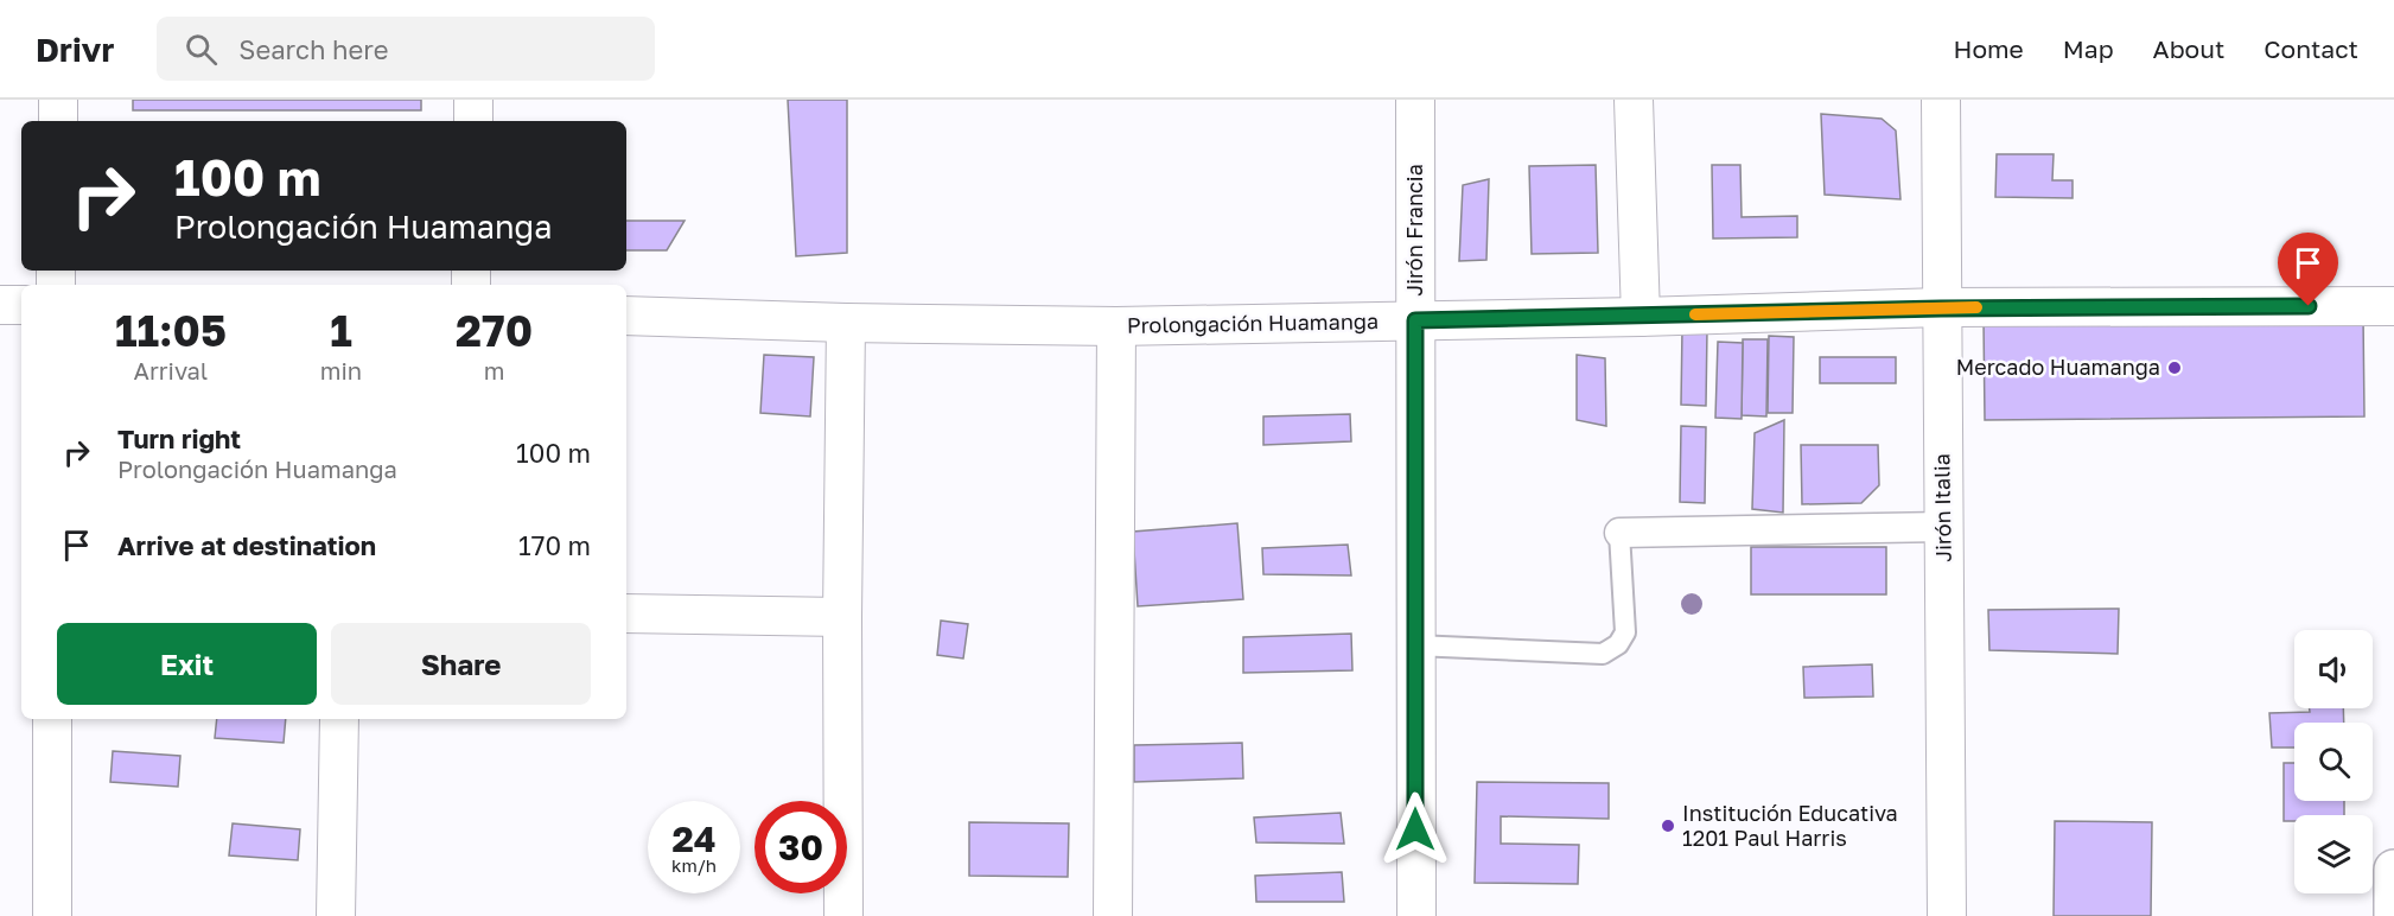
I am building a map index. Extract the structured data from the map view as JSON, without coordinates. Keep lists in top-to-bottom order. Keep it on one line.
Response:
{"streets":{"street":["Jirón Francia","Prolongación Huamanga","Jirón Italia"]},"crossings":[["Jirón Francia","Prolongación Huamanga"],["Prolongación Huamanga","Jirón Italia"]],"places":["Mercado Huamanga","Institución Educativa 1201 Paul Harris"],"page":{"header":"Drivr","search":"Search here","nav":["Home","Map","About","Contact"],"turn":["100 m","Prolongación Huamanga"],"eta":["11:05","Arrival","1","min","270","m"],"list":[{"name":"Turn right","note":"Prolongación Huamanga","value":"100 m"},{"name":"Arrive at destination","value":"170 m"}],"buttons":["Exit","Share"],"speed":"24 km/h","limit":"30"}}
